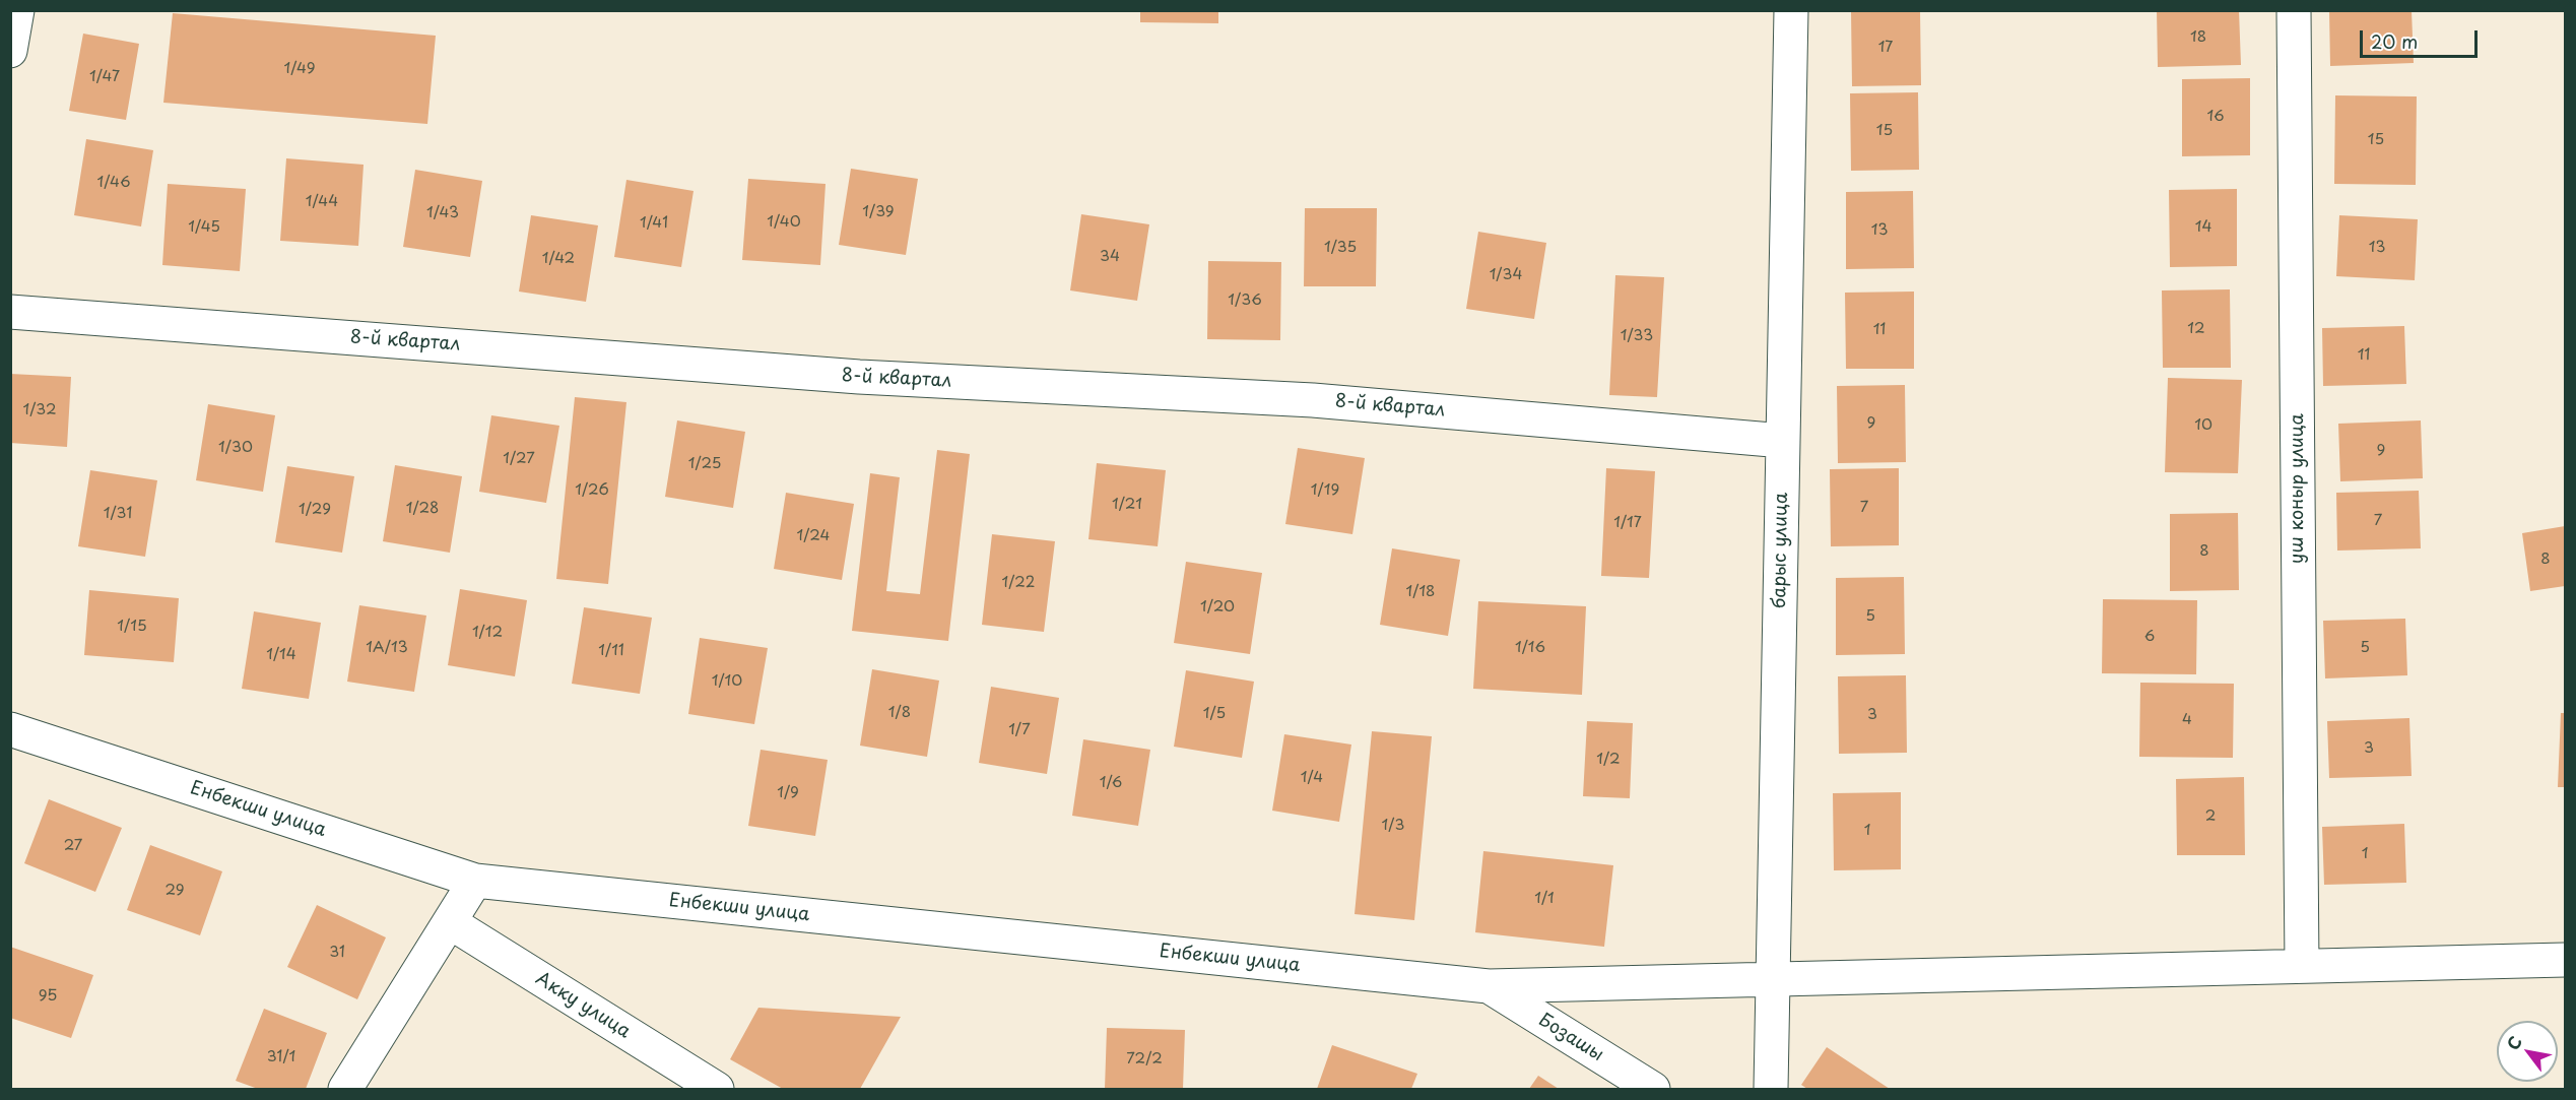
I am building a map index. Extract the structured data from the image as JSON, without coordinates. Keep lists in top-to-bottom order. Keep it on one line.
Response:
{"streets":{"street":["8-й квартал","уш коныр улица","барыс улица","Енбекши улица","Акку улица","Бозашы"]},"crossings":[["8-й квартал","барыс улица"],["уш коныр улица","Енбекши улица"],["барыс улица","Енбекши улица"],["Енбекши улица","Бозашы"]],"house_numbers":["18","17","1/49","1/47","16","15","15","1/46","1/44","1/39","1/43","1/40","1/41","1/45","14","13","1/35","13","34","1/42","1/34","1/36","12","11","1/33","11","1/32","9","10","1/30","9","1/27","1/25","1/26","1/19","1/21","7","1/28","1/29","1/31","7","1/17","1/24","8","8","1/22","1/18","1/20","5","1/15","1/12","6","1А/13","1/16","5","1/11","1/14","1/10","1/8","1/5","3","4","1/7","3","1/2","1/4","1/6","1/9","2","1/3","1","27","1","29","1/1","31","95","31/1","72/2"],"scale_bar":"20 m","north":"top left"}
